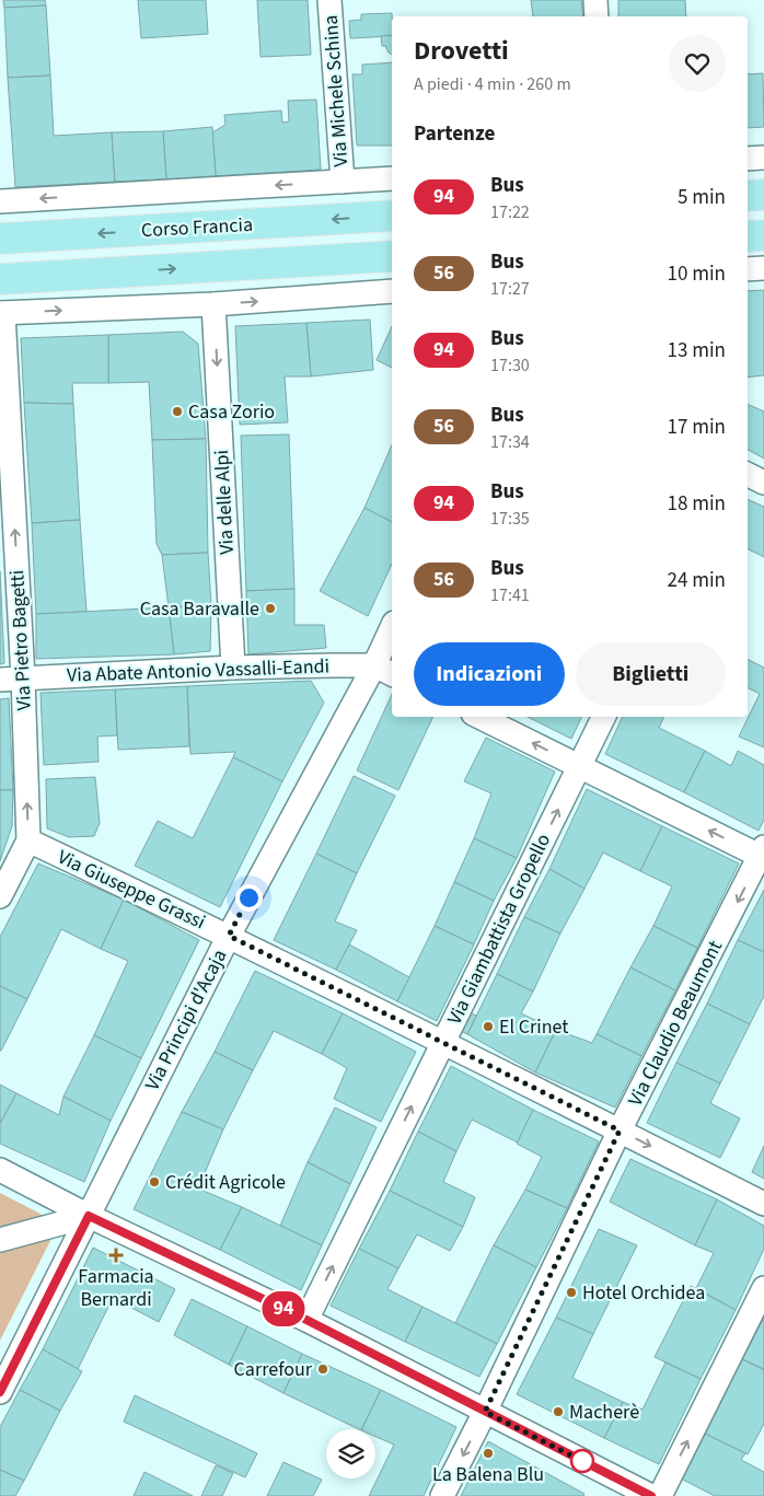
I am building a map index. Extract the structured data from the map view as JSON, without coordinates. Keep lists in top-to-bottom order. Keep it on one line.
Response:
{"streets":{"main road":["Corso Francia"],"street":["Via Michele Schina","Via delle Alpi","Via Pietro Bagetti","Via Abate Antonio Vassalli-Eandi","Via Giuseppe Grassi","Via Giambattista Gropello","Via Principi d'Acaja","Via Claudio Beaumont"]},"crossings":[["Via Michele Schina","Corso Francia"],["Via delle Alpi","Via Abate Antonio Vassalli-Eandi"],["Via Pietro Bagetti","Via Abate Antonio Vassalli-Eandi"],["Via Pietro Bagetti","Via Giuseppe Grassi"],["Via Abate Antonio Vassalli-Eandi","Via Principi d'Acaja"],["Via Giuseppe Grassi","Via Giambattista Gropello"],["Via Giuseppe Grassi","Via Principi d'Acaja"],["Via Giuseppe Grassi","Via Claudio Beaumont"]],"one_way":["Via delle Alpi","Via Pietro Bagetti","Via Giambattista Gropello","Via Claudio Beaumont"],"places":{"other":["Casa Zorio","Casa Baravalle","El Crinet","Crédit Agricole","Hotel Orchidea","Carrefour","Macherè","La Balena Blu"],"health":["Farmacia Bernardi"]},"lines":["bus line 94"],"page":{"on_map":"94","heading":[["Drovetti","A piedi · 4 min · 260 m"],"Partenze"],"list":[{"mark":"94","name":"Bus","note":"17:22","value":"5 min"},{"mark":"56","name":"Bus","note":"17:27","value":"10 min"},{"mark":"94","name":"Bus","note":"17:30","value":"13 min"},{"mark":"56","name":"Bus","note":"17:34","value":"17 min"},{"mark":"94","name":"Bus","note":"17:35","value":"18 min"},{"mark":"56","name":"Bus","note":"17:41","value":"24 min"}],"buttons":["Indicazioni","Biglietti"]}}
